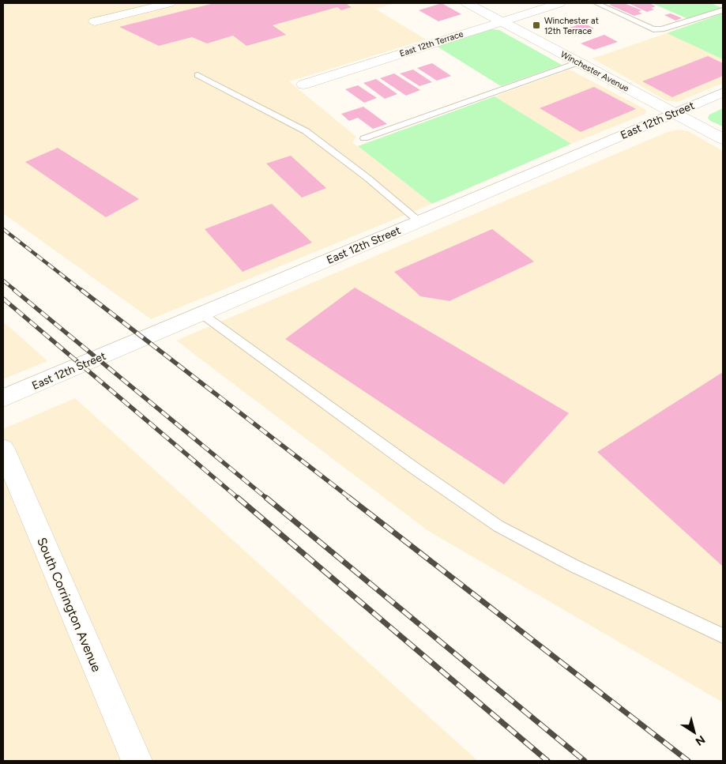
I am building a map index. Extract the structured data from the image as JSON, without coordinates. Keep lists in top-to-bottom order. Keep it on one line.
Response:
{"streets":{"street":["East 12th Terrace","Winchester Avenue","East 12th Street","South Corrington Avenue"]},"crossings":[["East 12th Terrace","Winchester Avenue"],["Winchester Avenue","East 12th Street"]],"places":{"transit":["Winchester at 12th Terrace"]},"north":"bottom right"}
